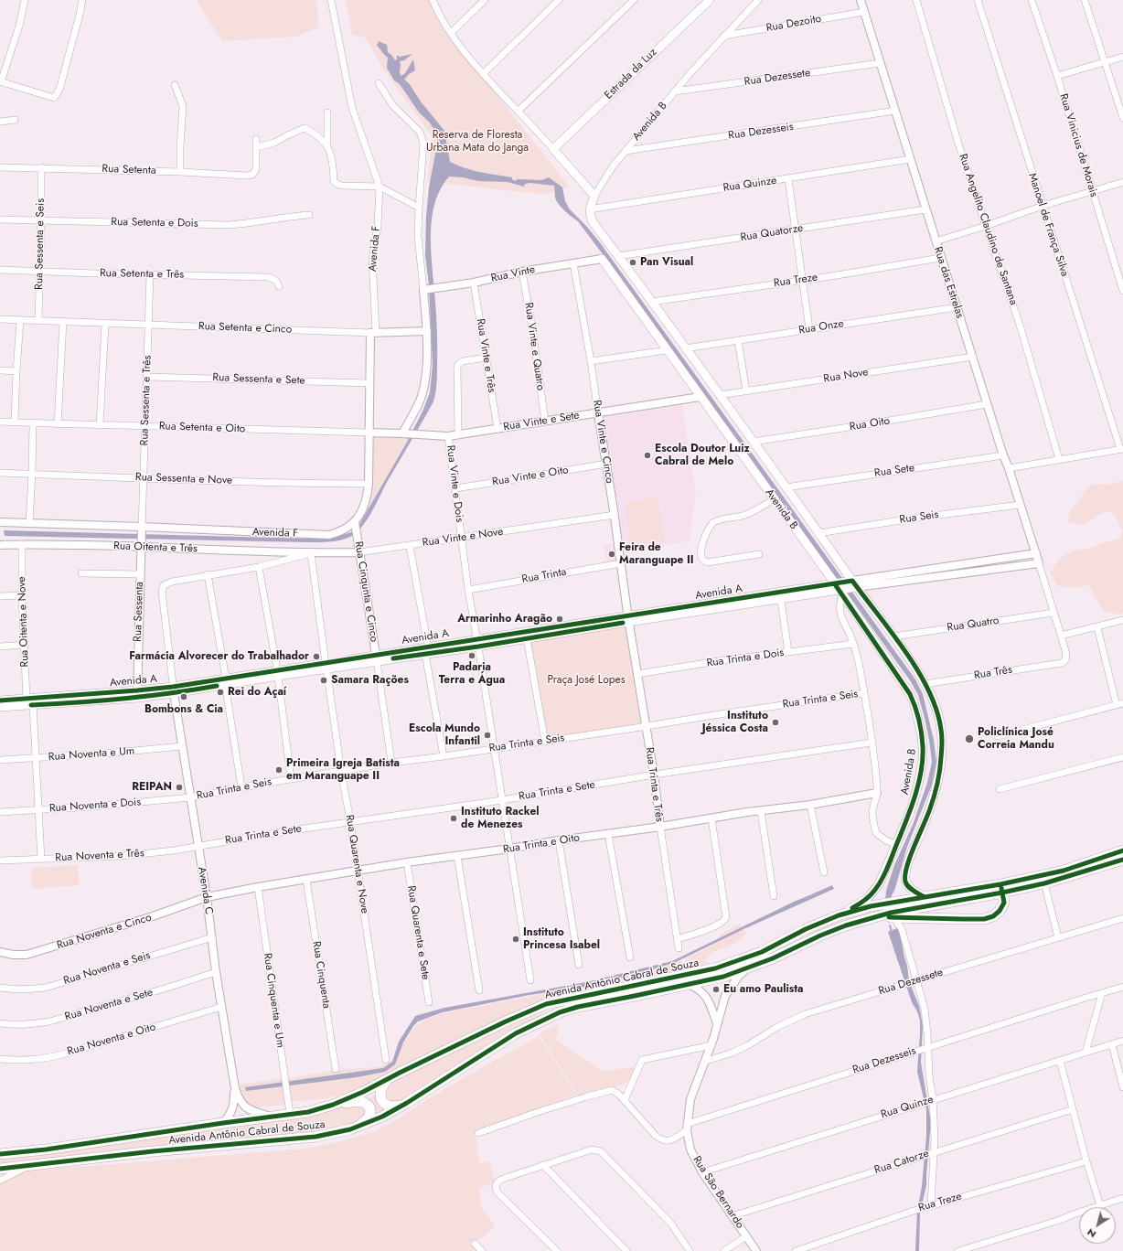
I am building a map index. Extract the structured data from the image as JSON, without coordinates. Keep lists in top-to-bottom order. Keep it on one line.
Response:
{"streets":{"highway":["Avenida Antônio Cabral de Souza"],"main road":["Estrada da Luz","Avenida B","Avenida A"],"street":["Rua Dezoito","Rua Dezessete","Rua Dezesseis","Rua Vinicius de Morais","Rua Setenta","Rua Quinze","Rua Setenta e Dois","Manoel de França Silva","Rua Angelito Claudino de Santana","Rua Quatorze","Rua Sessenta e Seis","Avenida F","Rua Setenta e Três","Rua Vinte","Rua Treze","Rua das Estrelas","Rua Onze","Rua Setenta e Cinco","Rua Vinte e Quatro","Rua Vinte e Três","Rua Nove","Rua Sessenta e Sete","Rua Sessenta e Três","Rua Vinte e Sete","Rua Oito","Rua Setenta e Oito","Rua Vinte e Cinco","Rua Sete","Rua Vinte e Oito","Rua Sessenta e Nove","Rua Vinte e Dois","Rua Seis","Rua Vinte e Nove","Rua Oitenta e Três","Rua Trinta","Rua Cinqunta e Cinco","Rua Sessenta","Rua Oitenta e Nove","Rua Quatro","Rua Trinta e Dois","Rua Três","Rua Trinta e Seis","Rua Noventa e Um","Rua Trinta e Três","Rua Trinta e Sete","Rua Noventa e Dois","Rua Trinta e Oito","Rua Noventa e Três","Rua Quarenta e Nove","Avenida C","Rua Noventa e Cinco","Rua Quarenta e Sete","Rua Noventa e Seis","Rua Cinquenta","Rua Cinquenta e Um","Rua Noventa e Sete","Rua Noventa e Oito","Rua Catorze","Rua São Bernardo"]},"crossings":[["Rua Dezoito","Avenida B"],["Rua Dezoito","Rua das Estrelas"],["Rua Dezessete","Avenida B"],["Rua Dezessete","Rua das Estrelas"],["Rua Dezessete","Rua São Bernardo"],["Avenida B","Rua Dezesseis"],["Avenida B","Rua Quinze"],["Avenida B","Rua Quatorze"],["Avenida B","Rua Vinte"],["Avenida B","Rua Treze"],["Avenida B","Rua Onze"],["Avenida B","Rua Nove"],["Avenida B","Rua Vinte e Sete"],["Avenida B","Rua Oito"],["Avenida B","Rua Sete"],["Avenida B","Rua Seis"],["Avenida B","Avenida A"],["Avenida B","Rua Quatro"],["Avenida B","Rua Três"],["Avenida B","Avenida Antônio Cabral de Souza"],["Rua Dezesseis","Rua das Estrelas"],["Rua Dezesseis","Rua São Bernardo"],["Rua Setenta","Rua Sessenta e Seis"],["Rua Quinze","Rua das Estrelas"],["Rua Quinze","Rua São Bernardo"],["Rua Setenta e Dois","Rua Sessenta e Seis"],["Rua Quatorze","Rua das Estrelas"],["Rua Sessenta e Seis","Rua Setenta e Três"],["Rua Sessenta e Seis","Rua Setenta e Cinco"],["Avenida F","Rua Setenta e Cinco"],["Avenida F","Rua Sessenta e Sete"],["Avenida F","Rua Sessenta e Três"],["Avenida F","Rua Setenta e Oito"],["Avenida F","Rua Sessenta e Nove"],["Avenida F","Rua Cinqunta e Cinco"],["Avenida F","Rua Sessenta"],["Rua Setenta e Três","Rua Sessenta e Três"],["Rua Vinte","Rua Vinte e Quatro"],["Rua Vinte","Rua Vinte e Três"],["Rua Vinte","Rua Vinte e Cinco"],["Rua Treze","Rua das Estrelas"],["Rua das Estrelas","Rua Onze"],["Rua das Estrelas","Rua Nove"],["Rua das Estrelas","Rua Oito"],["Rua das Estrelas","Rua Sete"],["Rua das Estrelas","Rua Seis"],["Rua das Estrelas","Avenida A"],["Rua Setenta e Cinco","Rua Sessenta e Três"],["Rua Vinte e Quatro","Rua Vinte e Sete"],["Rua Vinte e Três","Rua Vinte e Sete"],["Rua Sessenta e Sete","Rua Sessenta e Três"],["Rua Sessenta e Três","Rua Setenta e Oito"],["Rua Sessenta e Três","Rua Sessenta e Nove"],["Rua Sessenta e Três","Rua Sessenta"],["Rua Vinte e Sete","Rua Setenta e Oito"],["Rua Vinte e Sete","Rua Vinte e Cinco"],["Rua Vinte e Sete","Rua Vinte e Dois"],["Rua Vinte e Cinco","Rua Vinte e Oito"],["Rua Vinte e Cinco","Rua Vinte e Nove"],["Rua Vinte e Cinco","Rua Trinta"],["Rua Vinte e Cinco","Avenida A"],["Rua Vinte e Cinco","Rua Trinta e Três"],["Rua Vinte e Oito","Rua Vinte e Dois"],["Rua Vinte e Dois","Rua Vinte e Nove"],["Rua Vinte e Dois","Rua Trinta"],["Rua Vinte e Dois","Avenida A"],["Rua Vinte e Dois","Rua Trinta e Seis"],["Rua Vinte e Dois","Rua Trinta e Sete"],["Rua Vinte e Dois","Rua Trinta e Oito"],["Rua Vinte e Nove","Rua Oitenta e Três"],["Rua Vinte e Nove","Rua Cinqunta e Cinco"],["Rua Vinte e Nove","Rua Quarenta e Nove"],["Rua Oitenta e Três","Rua Sessenta"],["Rua Oitenta e Três","Rua Oitenta e Nove"],["Rua Oitenta e Três","Rua Quarenta e Nove"],["Rua Cinqunta e Cinco","Avenida A"],["Avenida A","Rua Sessenta"],["Avenida A","Rua Oitenta e Nove"],["Avenida A","Rua Trinta e Três"],["Avenida A","Rua Quarenta e Nove"],["Avenida A","Avenida C"],["Rua Trinta e Dois","Rua Trinta e Três"],["Rua Trinta e Seis","Rua Trinta e Três"],["Rua Trinta e Seis","Rua Noventa e Dois"],["Rua Trinta e Seis","Rua Quarenta e Nove"],["Rua Trinta e Seis","Avenida C"],["Rua Noventa e Um","Avenida C"],["Rua Trinta e Três","Rua Trinta e Sete"],["Rua Trinta e Três","Rua Trinta e Oito"],["Rua Trinta e Sete","Rua Noventa e Três"],["Rua Trinta e Sete","Rua Quarenta e Nove"],["Rua Trinta e Sete","Avenida C"],["Rua Noventa e Dois","Avenida C"],["Rua Trinta e Oito","Rua Quarenta e Nove"],["Rua Trinta e Oito","Avenida C"],["Rua Trinta e Oito","Rua Noventa e Cinco"],["Rua Trinta e Oito","Rua Quarenta e Sete"],["Rua Trinta e Oito","Rua Cinquenta"],["Rua Trinta e Oito","Rua Cinquenta e Um"],["Rua Noventa e Três","Avenida C"],["Avenida C","Rua Noventa e Cinco"],["Avenida C","Rua Noventa e Seis"],["Avenida C","Rua Noventa e Sete"],["Avenida C","Rua Noventa e Oito"],["Avenida Antônio Cabral de Souza","Rua Cinquenta e Um"],["Avenida Antônio Cabral de Souza","Rua São Bernardo"],["Rua Catorze","Rua São Bernardo"]],"parks":["Reserva de Floresta Urbana Mata do Janga","Praça José Lopes"],"places":["Pan Visual","Escola Doutor Luiz Cabral de Melo","Feira de Maranguape II","Armarinho Aragão","Padaria Terra e Água","Farmácia Alvorecer do Trabalhador","Samara Rações","Rei do Açaí","Bombons & Cia","Instituto Jéssica Costa","Escola Mundo Infantil","Policlínica José Correia Mandu","Primeira Igreja Batista em Maranguape II","REIPAN","Instituto Rackel de Menezes","Instituto Princesa Isabel","Eu amo Paulista"],"north":"bottom left"}
